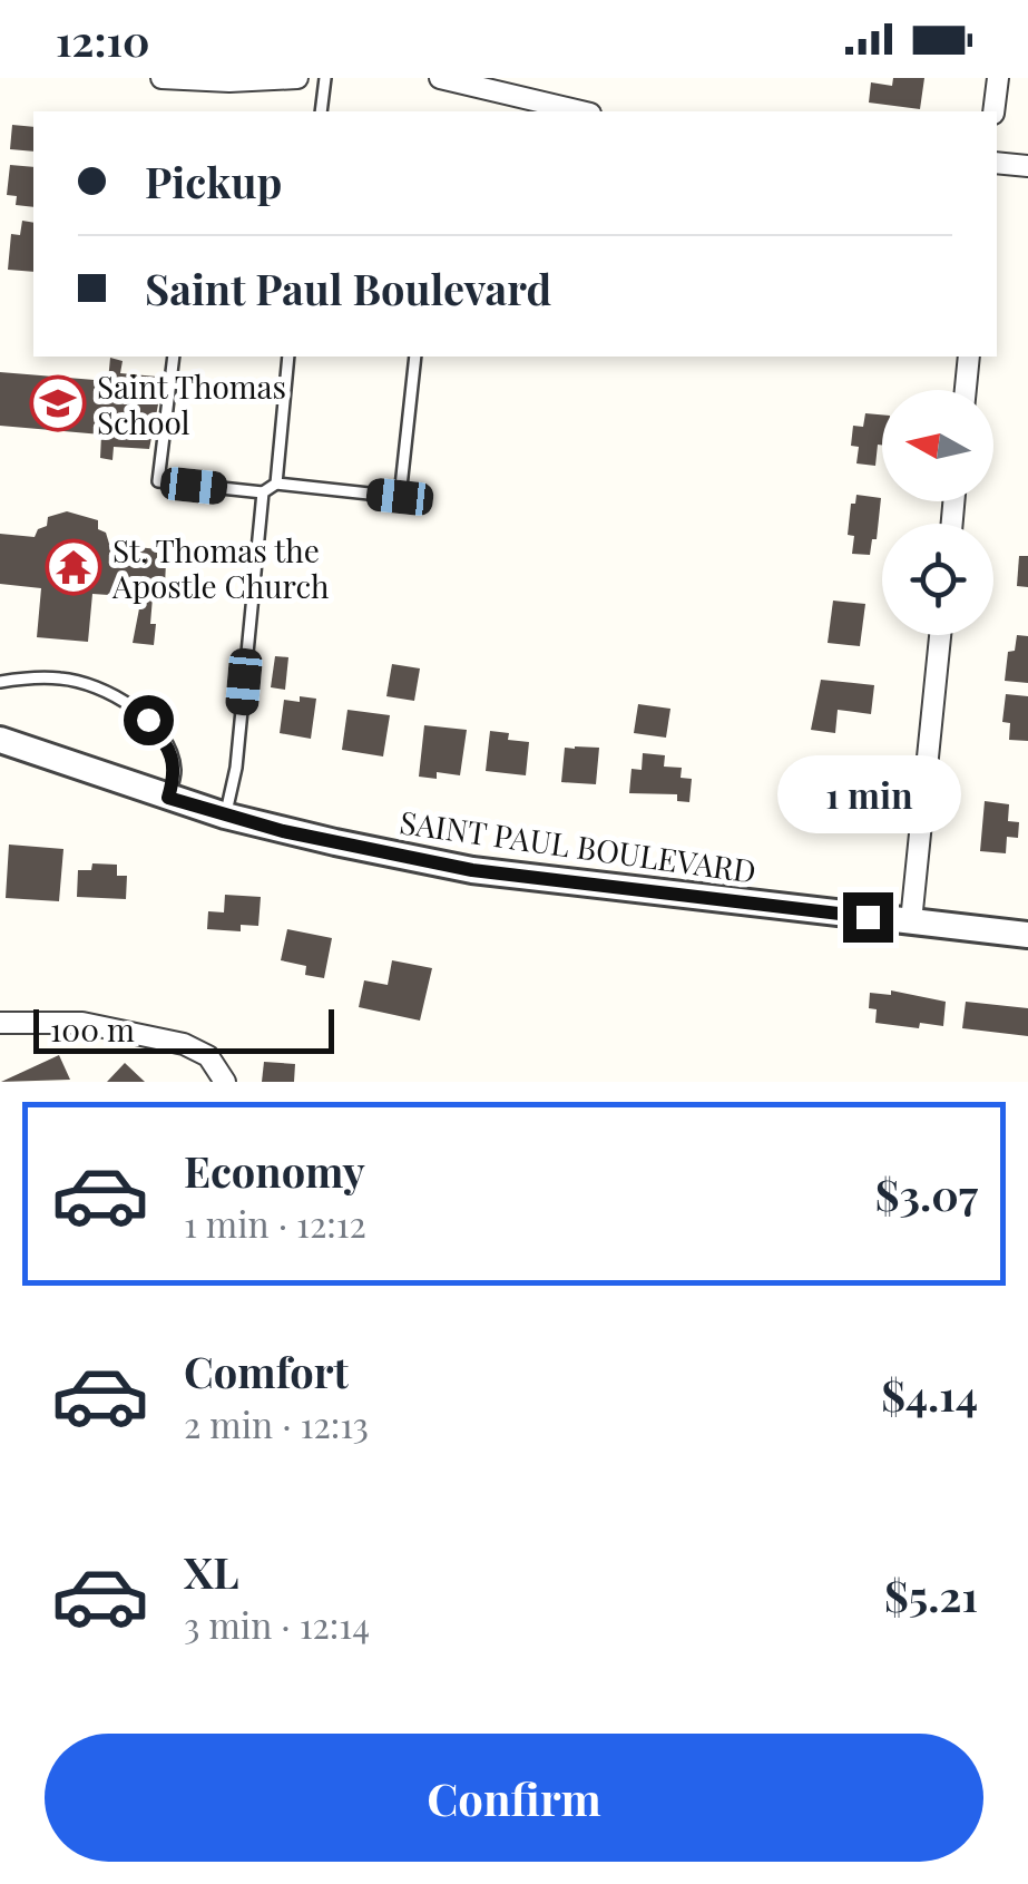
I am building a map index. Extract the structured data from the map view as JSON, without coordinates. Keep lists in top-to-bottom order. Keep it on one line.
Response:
{"streets":{"street":["SAINT PAUL BOULEVARD"]},"places":{"school or university":["Saint Thomas School"],"temple":["St. Thomas the Apostle Church"]},"scale_bar":"100 m","north":"left","page":{"status":"12:10","banner":["Pickup","Saint Paul Boulevard"],"bubble":"1 min","scale":"100 m","list":[{"name":"Economy","note":"1 min · 12:12","value":"$3.07"},{"name":"Comfort","note":"2 min · 12:13","value":"$4.14"},{"name":"XL","note":"3 min · 12:14","value":"$5.21"}],"buttons":"Confirm"}}
